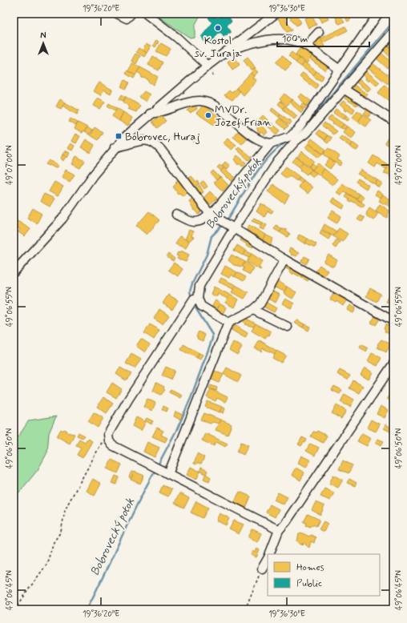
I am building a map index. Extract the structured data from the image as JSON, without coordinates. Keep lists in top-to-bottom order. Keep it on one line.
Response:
{"water":["Bobrovecký potok"],"places":{"other":["Kostol sv. Juraja","MVDr. Jozef Frian"],"transit":["Bobrovec, Huraj"]},"legend":["Homes","Public"],"scale_bar":"100 m","north":"top","coordinates":["19°36'20\"E","19°36'30\"E","49°07'00\"N","49°06'55\"N","49°06'50\"N","49°06'45\"N"]}
